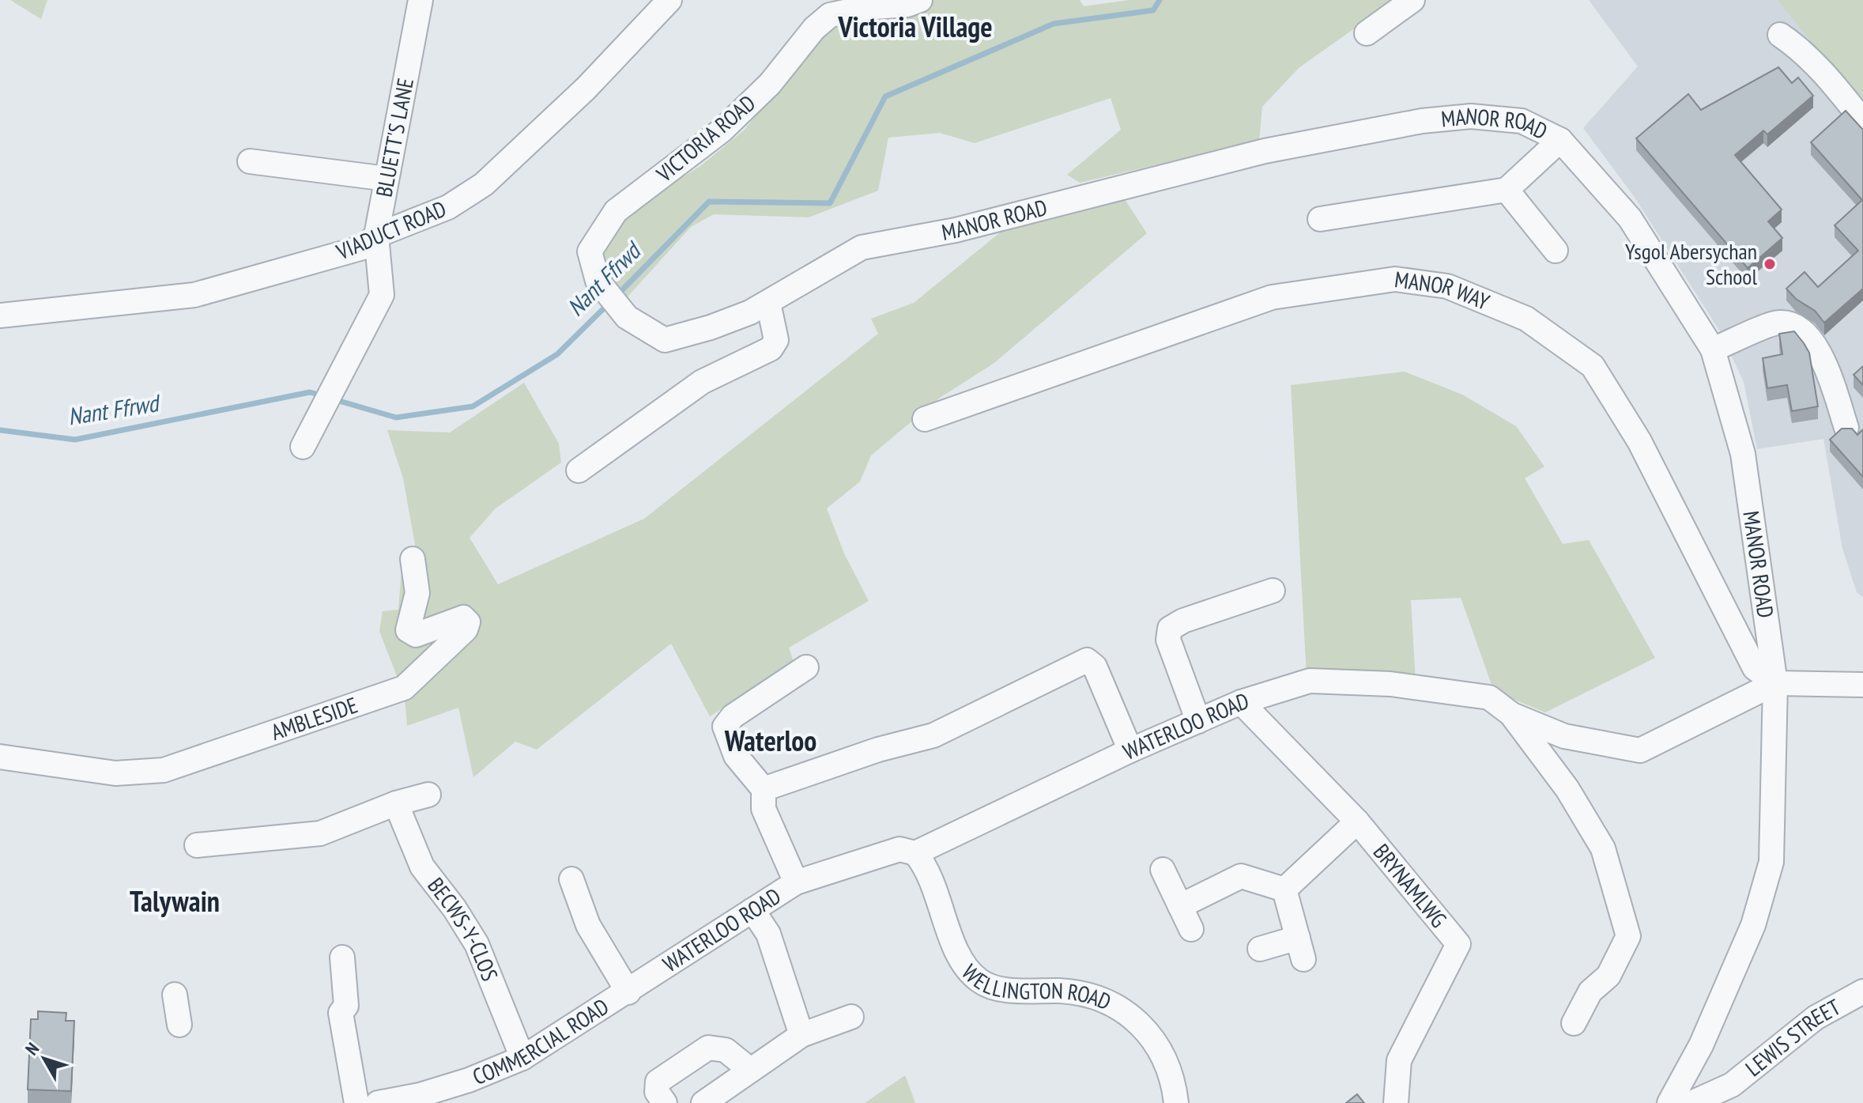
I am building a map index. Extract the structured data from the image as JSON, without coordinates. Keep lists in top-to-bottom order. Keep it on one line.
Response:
{"streets":{"street":["MANOR ROAD","BLUETT'S LANE","VICTORIA ROAD","VIADUCT ROAD","MANOR WAY","AMBLESIDE","WATERLOO ROAD","BRYNAMLWG","BECWS-Y-CLOS","WELLINGTON ROAD","LEWIS STREET","COMMERCIAL ROAD"]},"crossings":[["MANOR ROAD","VICTORIA ROAD"],["MANOR ROAD","MANOR WAY"],["MANOR ROAD","WATERLOO ROAD"],["BLUETT'S LANE","VIADUCT ROAD"],["MANOR WAY","WATERLOO ROAD"],["WATERLOO ROAD","BRYNAMLWG"],["WATERLOO ROAD","WELLINGTON ROAD"],["WATERLOO ROAD","COMMERCIAL ROAD"],["BECWS-Y-CLOS","COMMERCIAL ROAD"]],"districts":["Victoria Village","Waterloo","Talywain"],"water":["Nant Ffrwd"],"places":["Ysgol Abersychan School"],"north":"top left"}
